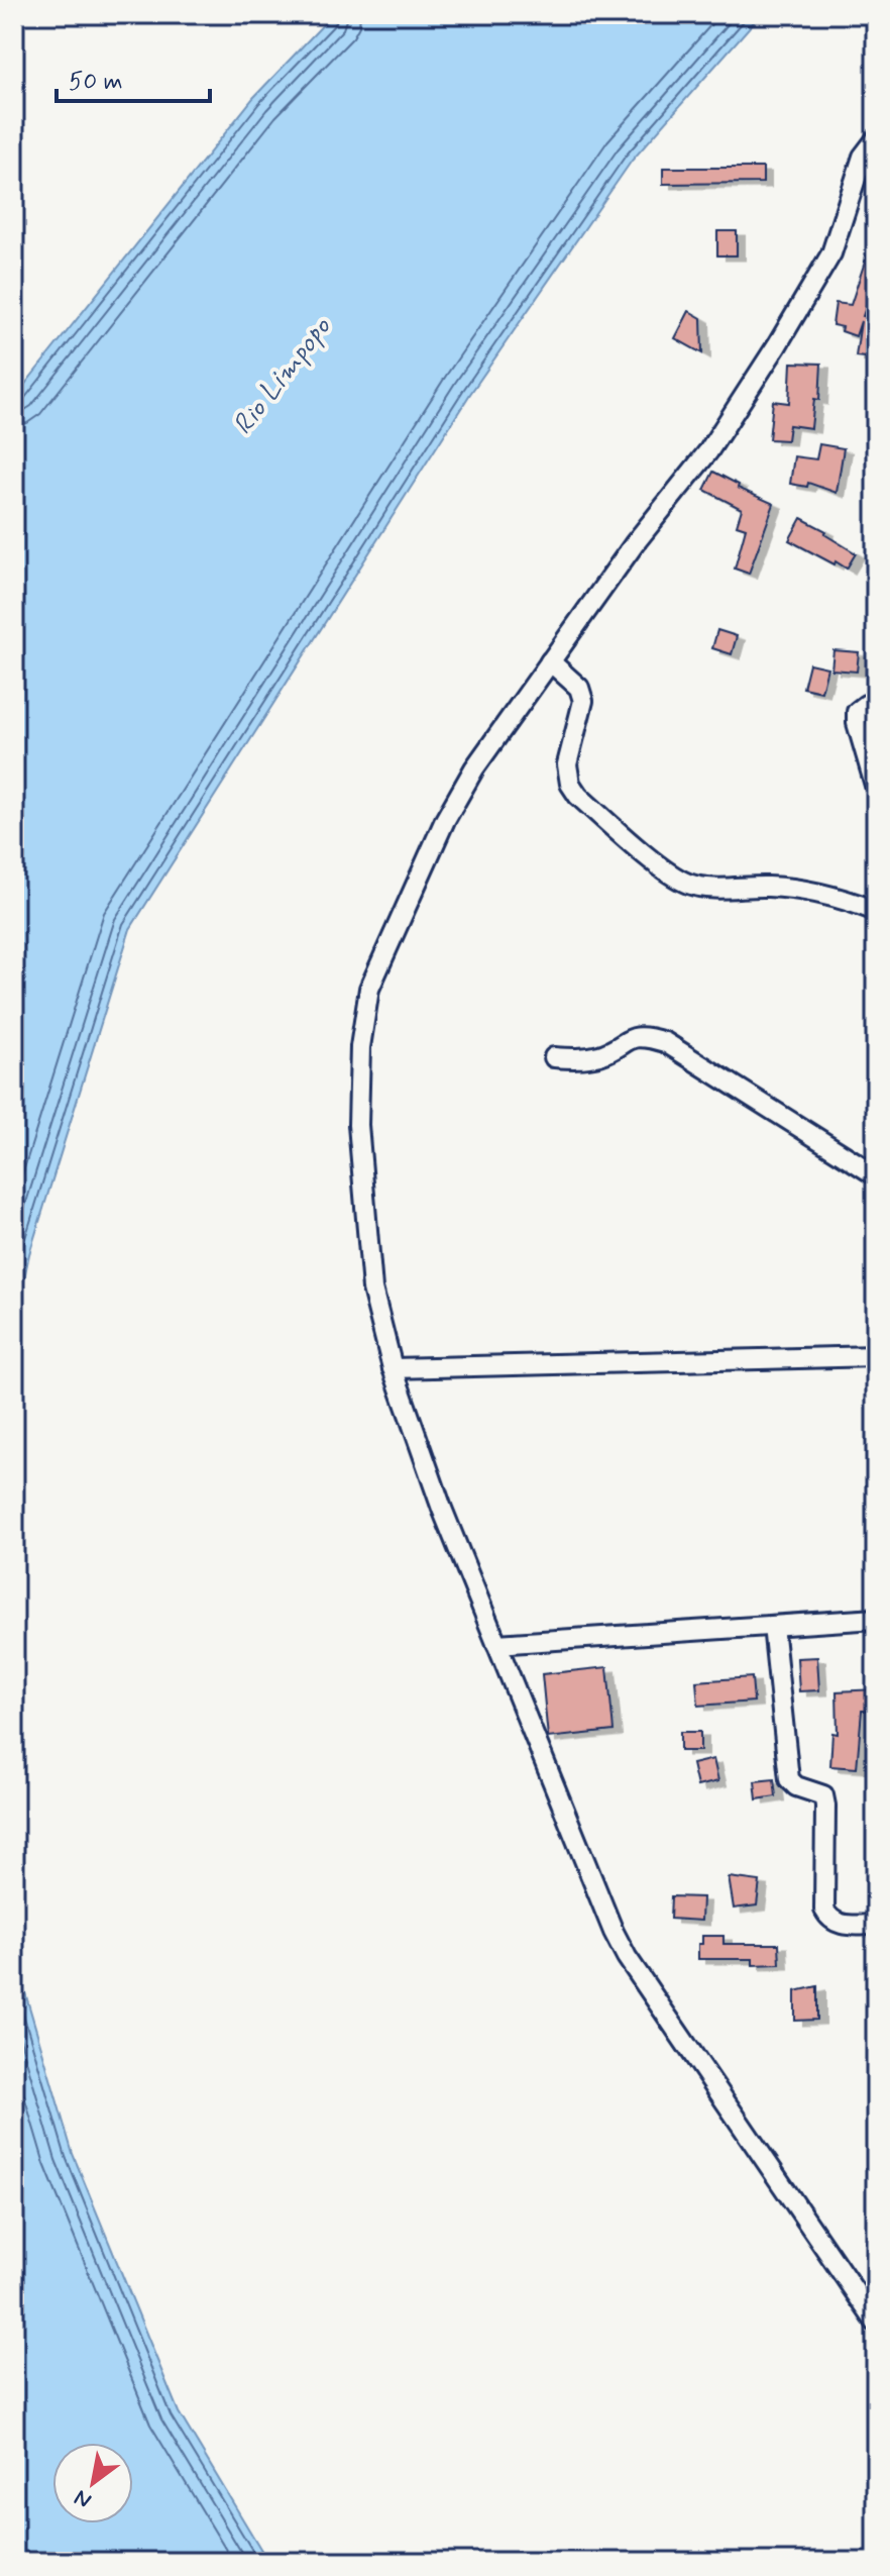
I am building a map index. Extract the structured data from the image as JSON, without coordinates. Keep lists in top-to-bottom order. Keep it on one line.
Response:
{"water":["Rio Limpopo"],"scale_bar":"50 m","north":"bottom left"}
